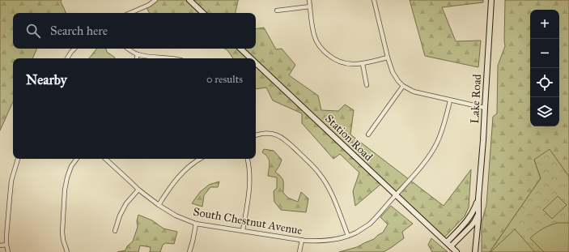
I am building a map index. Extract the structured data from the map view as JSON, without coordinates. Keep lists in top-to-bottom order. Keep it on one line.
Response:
{"streets":{"street":["Lake Road","Station Road","South Chestnut Avenue"]},"crossings":[["Lake Road","Station Road"],["Station Road","South Chestnut Avenue"]],"page":{"map_buttons":["+","−"],"search":"Search here","heading":["Nearby","0 results"]}}
